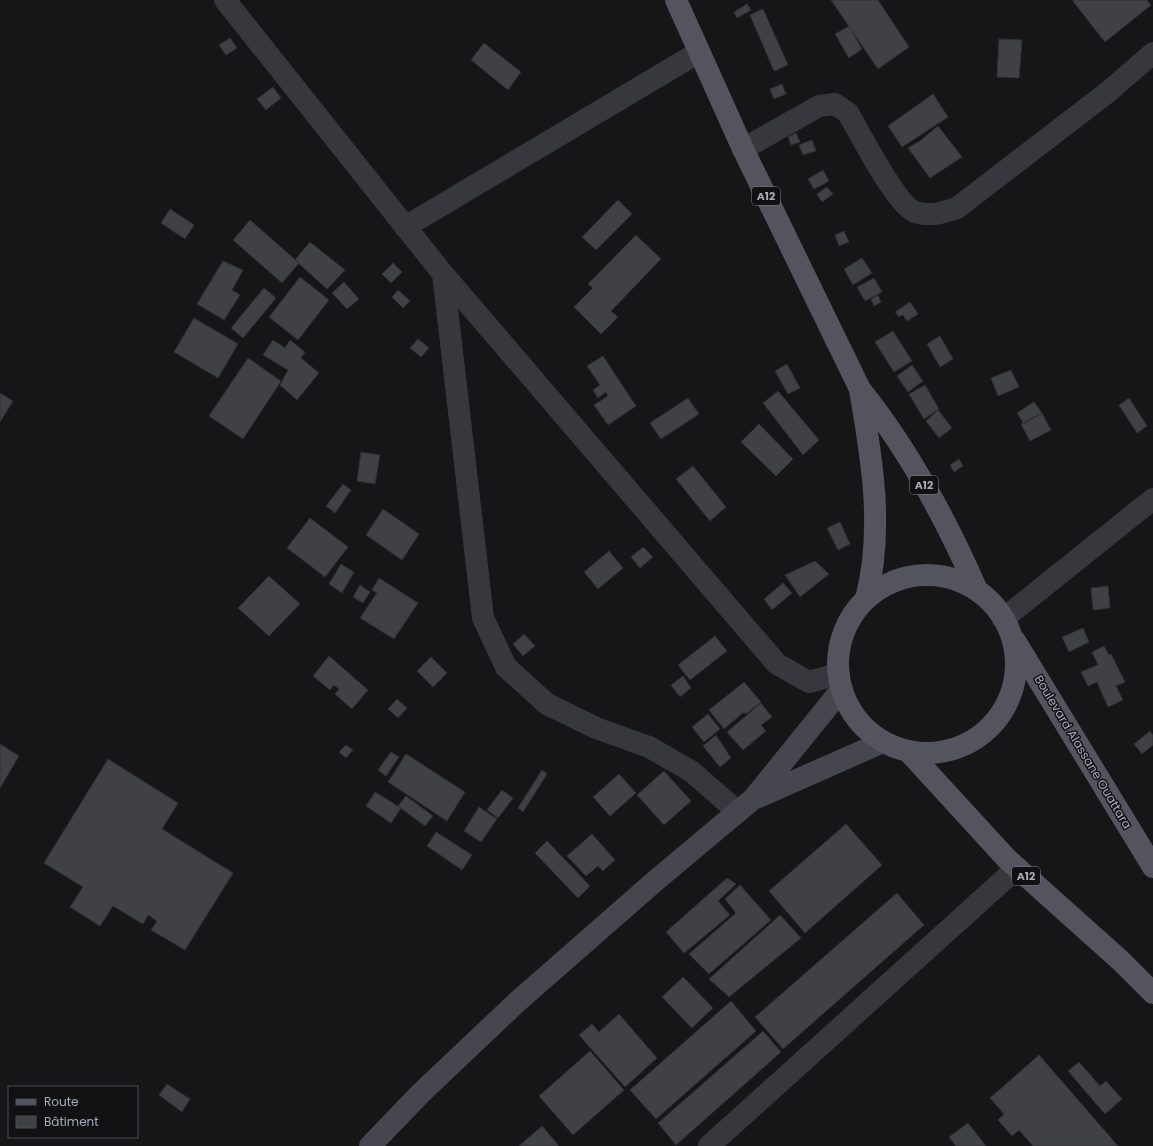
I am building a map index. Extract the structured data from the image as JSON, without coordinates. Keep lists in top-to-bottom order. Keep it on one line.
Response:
{"streets":{"main road":["A12","Boulevard Alassane Ouattara"]},"crossings":[["A12","Boulevard Alassane Ouattara"]],"legend":["Route","Bâtiment"]}
